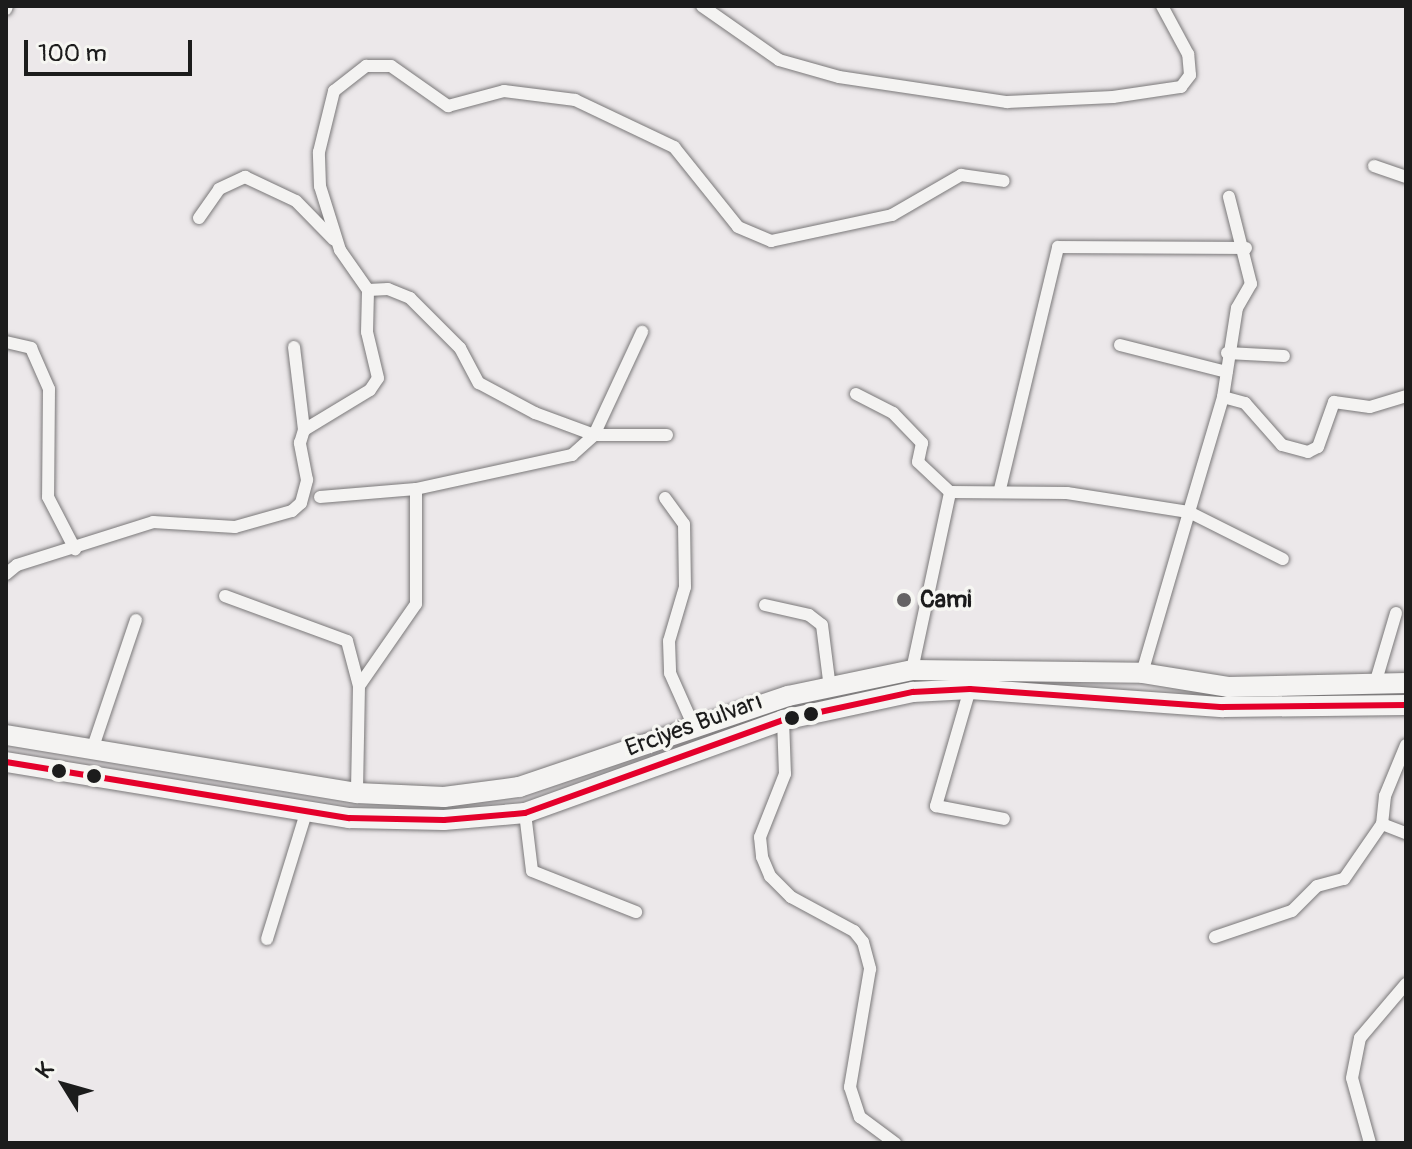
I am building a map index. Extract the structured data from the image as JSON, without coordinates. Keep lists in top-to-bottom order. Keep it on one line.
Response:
{"streets":{"highway":["Erciyes Bulvarı"]},"places":["Cami"],"scale_bar":"100 m","north":"top left"}
